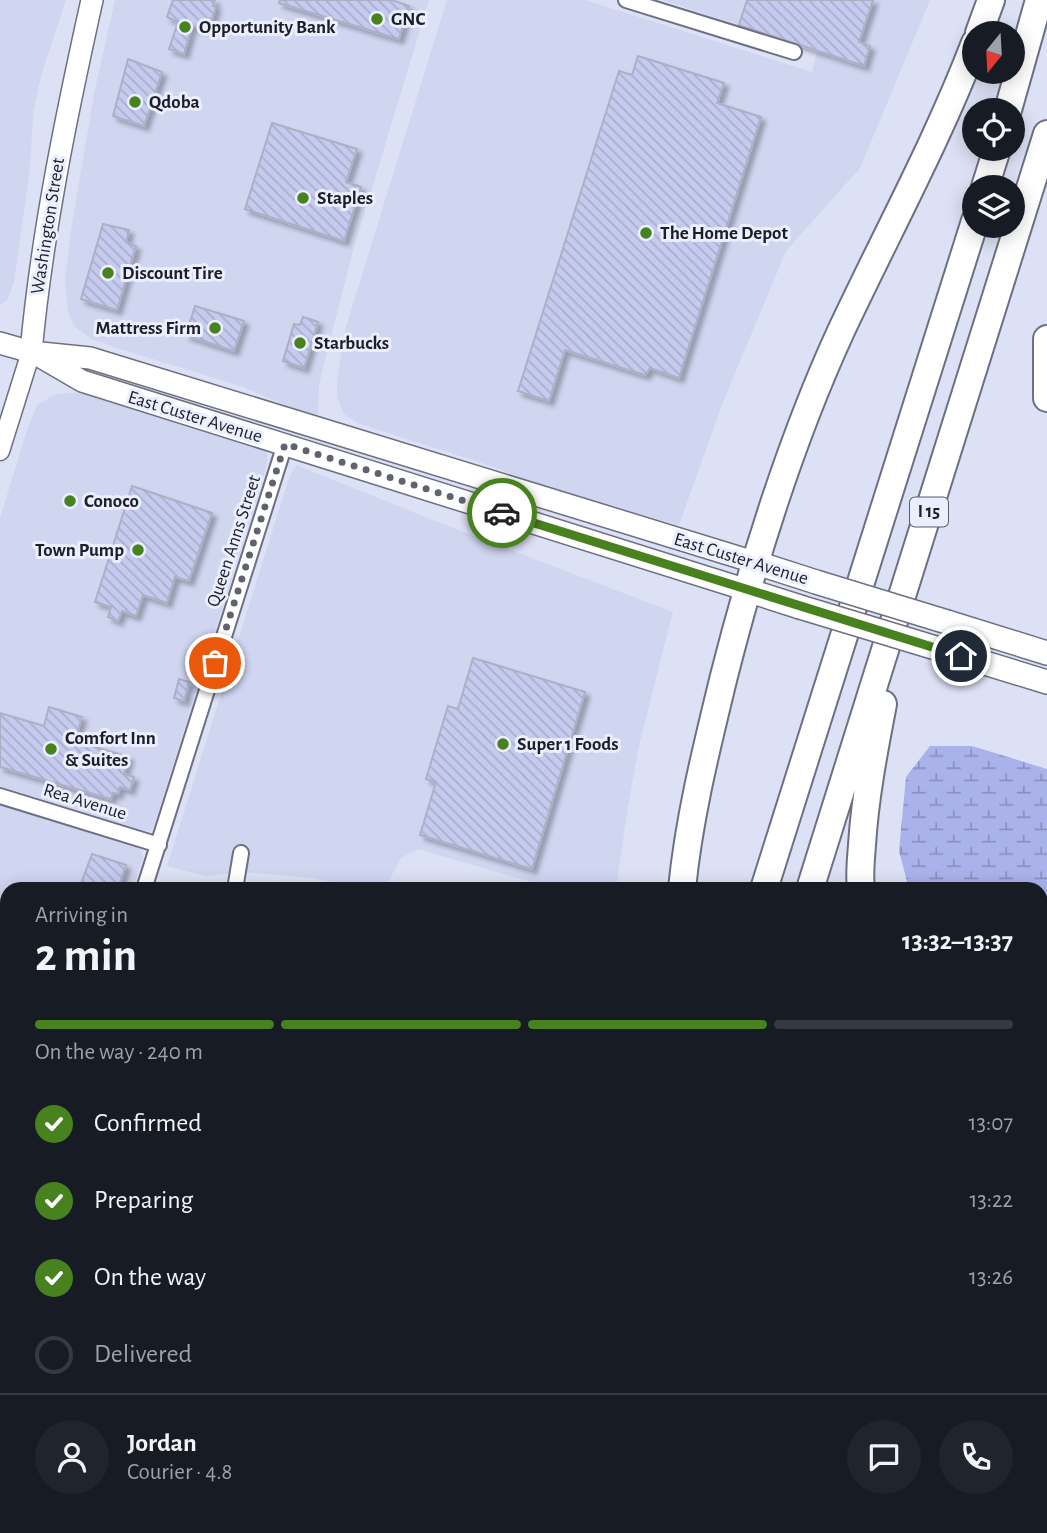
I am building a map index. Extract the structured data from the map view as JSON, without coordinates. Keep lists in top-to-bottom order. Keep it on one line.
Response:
{"streets":{"highway":["I 15"],"main road":["Washington Street","East Custer Avenue"],"street":["Queen Anns Street","Rea Avenue"]},"crossings":[["Washington Street","East Custer Avenue"],["East Custer Avenue","Queen Anns Street"],["Queen Anns Street","Rea Avenue"]],"places":["GNC","Opportunity Bank","Qdoba","Staples","The Home Depot","Discount Tire","Mattress Firm","Starbucks","Conoco","Town Pump","Super 1 Foods","Comfort Inn & Suites"],"north":"bottom","page":{"heading":["2 min","Arriving in","13:32–13:37"],"panel":["Jordan","Courier · 4.8"],"bar":"On the way · 240 m","list":[["Confirmed","13:07"],["Preparing","13:22"],["On the way","13:26"],"Delivered"]}}
